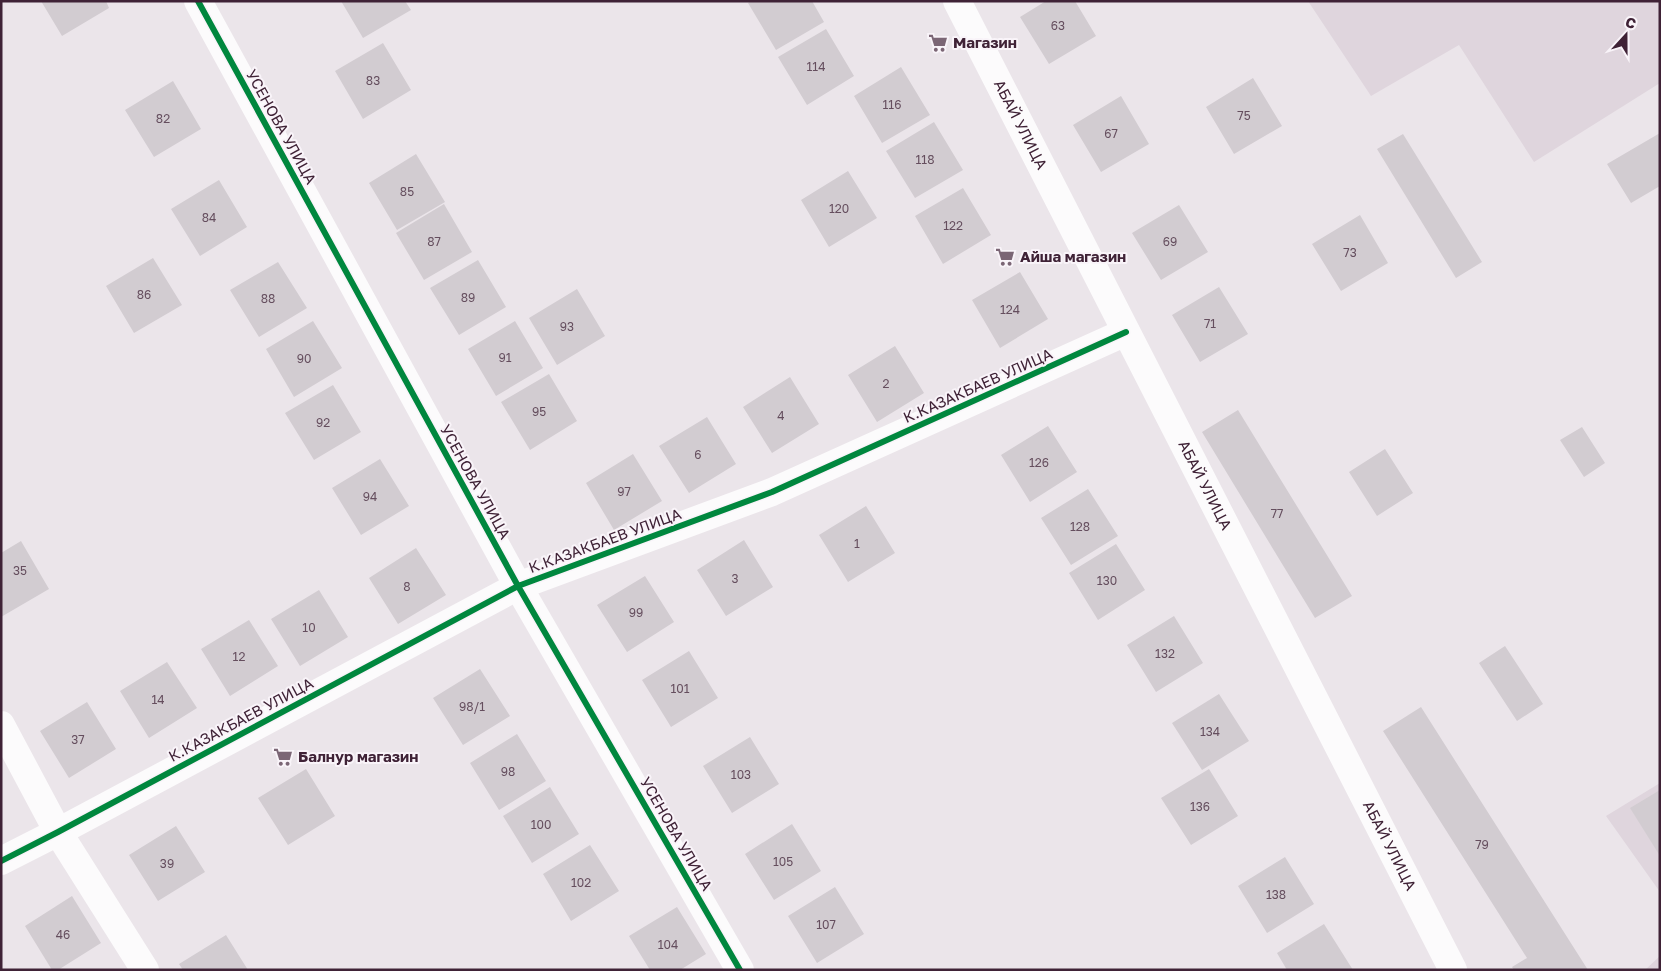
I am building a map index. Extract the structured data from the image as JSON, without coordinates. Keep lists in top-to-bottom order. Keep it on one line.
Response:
{"streets":{"street":["АБАЙ УЛИЦА","УСЕНОВА УЛИЦА","К.КАЗАКБАЕВ УЛИЦА"]},"crossings":[["АБАЙ УЛИЦА","К.КАЗАКБАЕВ УЛИЦА"],["УСЕНОВА УЛИЦА","К.КАЗАКБАЕВ УЛИЦА"]],"places":{"supermarket":["Магазин","Айша магазин","Балнур магазин"]},"house_numbers":["63","114","83","116","75","82","67","118","85","120","84","122","87","69","73","86","89","88","124","71","93","91","90","2","95","4","92","6","126","97","94","77","128","1","35","3","130","8","99","10","132","12","101","14","98/1","134","37","98","103","136","100","79","105","39","102","138","107","46","104"],"north":"top"}
